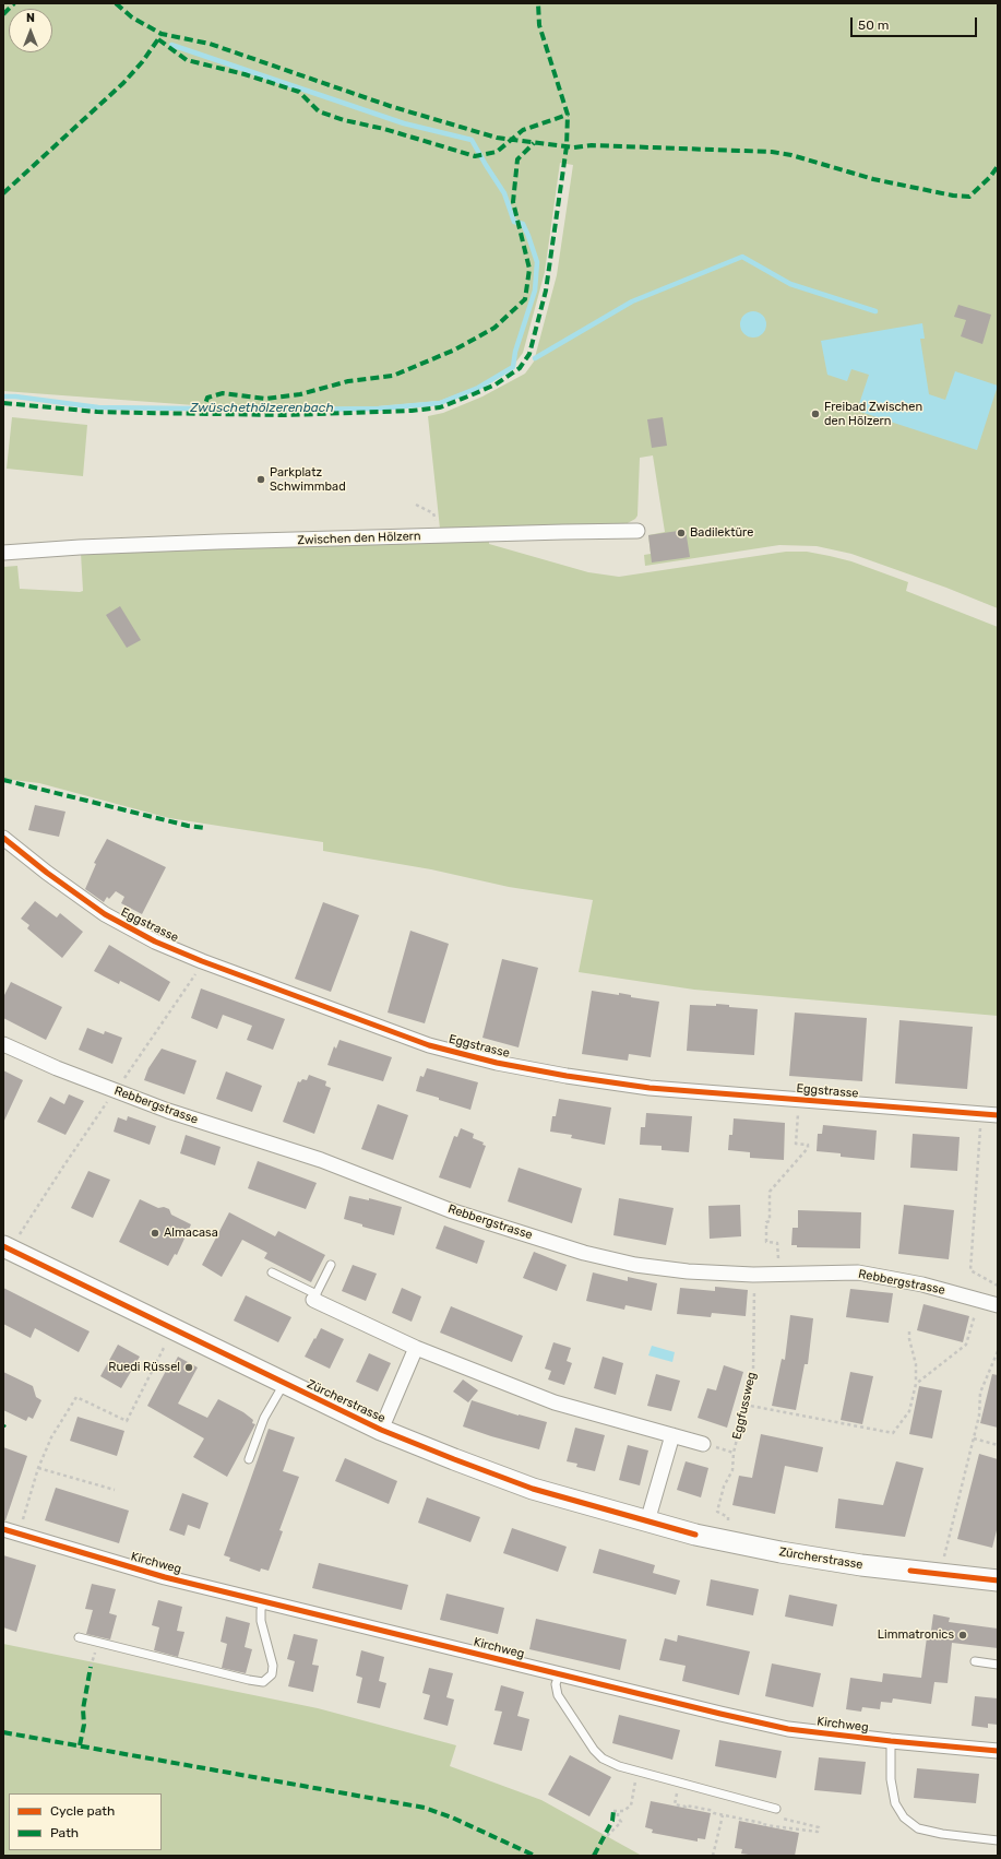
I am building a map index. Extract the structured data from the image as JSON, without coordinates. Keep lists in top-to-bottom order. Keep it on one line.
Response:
{"streets":{"main road":["Zürcherstrasse"],"street":["Zwischen den Hölzern","Eggstrasse","Rebbergstrasse","Kirchweg"],"path":["Eggfussweg"]},"crossings":[["Rebbergstrasse","Eggfussweg"]],"water":["Zwüschethölzerenbach"],"places":["Freibad Zwischen den Hölzern","Parkplatz Schwimmbad","Badilektüre","Almacasa","Ruedi Rüssel","Limmatronics"],"legend":["Cycle path","Path"],"scale_bar":"50 m","north":"top"}
